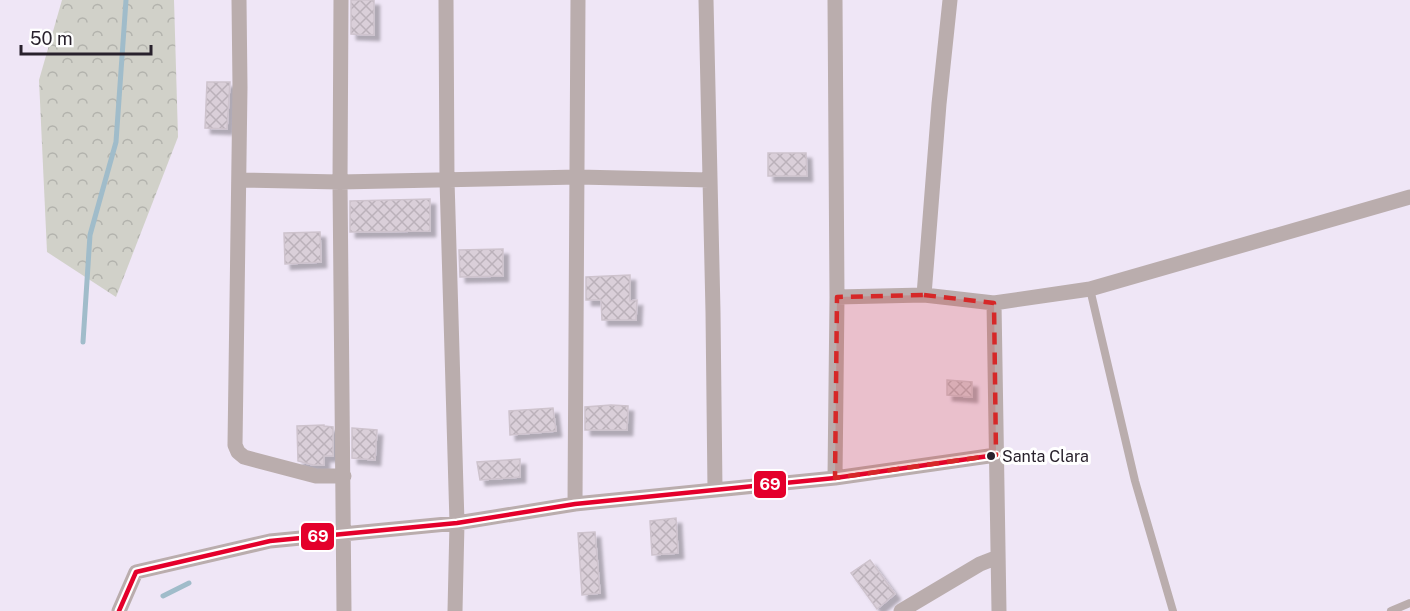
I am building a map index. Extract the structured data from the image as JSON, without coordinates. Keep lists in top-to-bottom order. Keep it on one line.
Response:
{"places":["Santa Clara"],"lines":["transit line 69"],"scale_bar":"50 m"}
